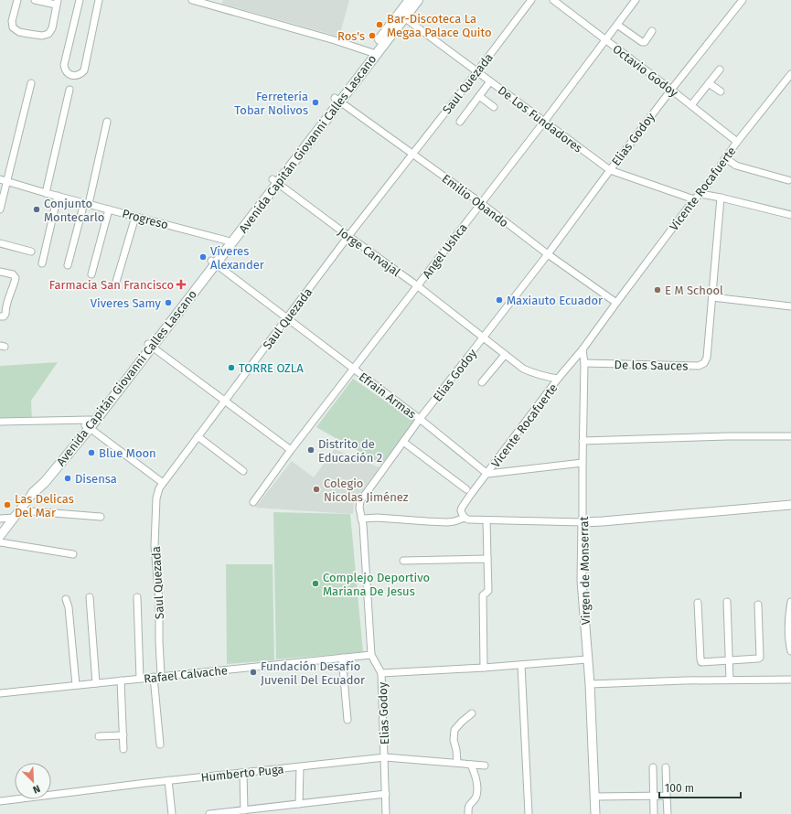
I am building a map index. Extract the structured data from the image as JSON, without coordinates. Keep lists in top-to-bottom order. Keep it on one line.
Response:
{"streets":{"main road":["Avenida Capitán Giovanni Calles Lascano"],"street":["Octavio Godoy","Saul Quezada","De Los Fundadores","Elias Godoy","Vicente Rocafuerte","Emilio Obando","Progreso","Angel Ushca","Jorge Carvajal","De los Sauces","Efrain Armas","Virgen de Monserrat","Rafael Calvache","Humberto Puga"]},"crossings":[["Octavio Godoy","Elias Godoy"],["Octavio Godoy","Vicente Rocafuerte"],["Octavio Godoy","Angel Ushca"],["Saul Quezada","De Los Fundadores"],["Saul Quezada","Emilio Obando"],["Saul Quezada","Jorge Carvajal"],["Saul Quezada","Efrain Armas"],["Saul Quezada","Rafael Calvache"],["De Los Fundadores","Elias Godoy"],["De Los Fundadores","Vicente Rocafuerte"],["De Los Fundadores","Angel Ushca"],["Elias Godoy","Emilio Obando"],["Elias Godoy","Jorge Carvajal"],["Elias Godoy","Efrain Armas"],["Elias Godoy","Rafael Calvache"],["Elias Godoy","Humberto Puga"],["Avenida Capitán Giovanni Calles Lascano","Jorge Carvajal"],["Avenida Capitán Giovanni Calles Lascano","Efrain Armas"],["Vicente Rocafuerte","Emilio Obando"],["Vicente Rocafuerte","Jorge Carvajal"],["Vicente Rocafuerte","Efrain Armas"],["Vicente Rocafuerte","Virgen de Monserrat"],["Emilio Obando","Angel Ushca"],["Angel Ushca","Jorge Carvajal"],["Angel Ushca","Efrain Armas"],["De los Sauces","Virgen de Monserrat"]],"places":{"other":["Bar-Discoteca La Megaa Palace Quito","Ros's","Ferretería Tobar Nolivos","Conjunto Montecarlo","Víveres Alexander","E M School","Maxiauto Ecuador","Viveres Samy","TORRE OZLA","Distrito de Educación 2","Blue Moon","Disensa","Colegio Nicolas Jiménez","Las Delicas Del Mar","Complejo Deportivo Mariana De Jesus","Fundación Desafío Juvenil Del Ecuador"],"health":["Farmacia San Francisco"]},"scale_bar":"100 m","north":"bottom right"}
